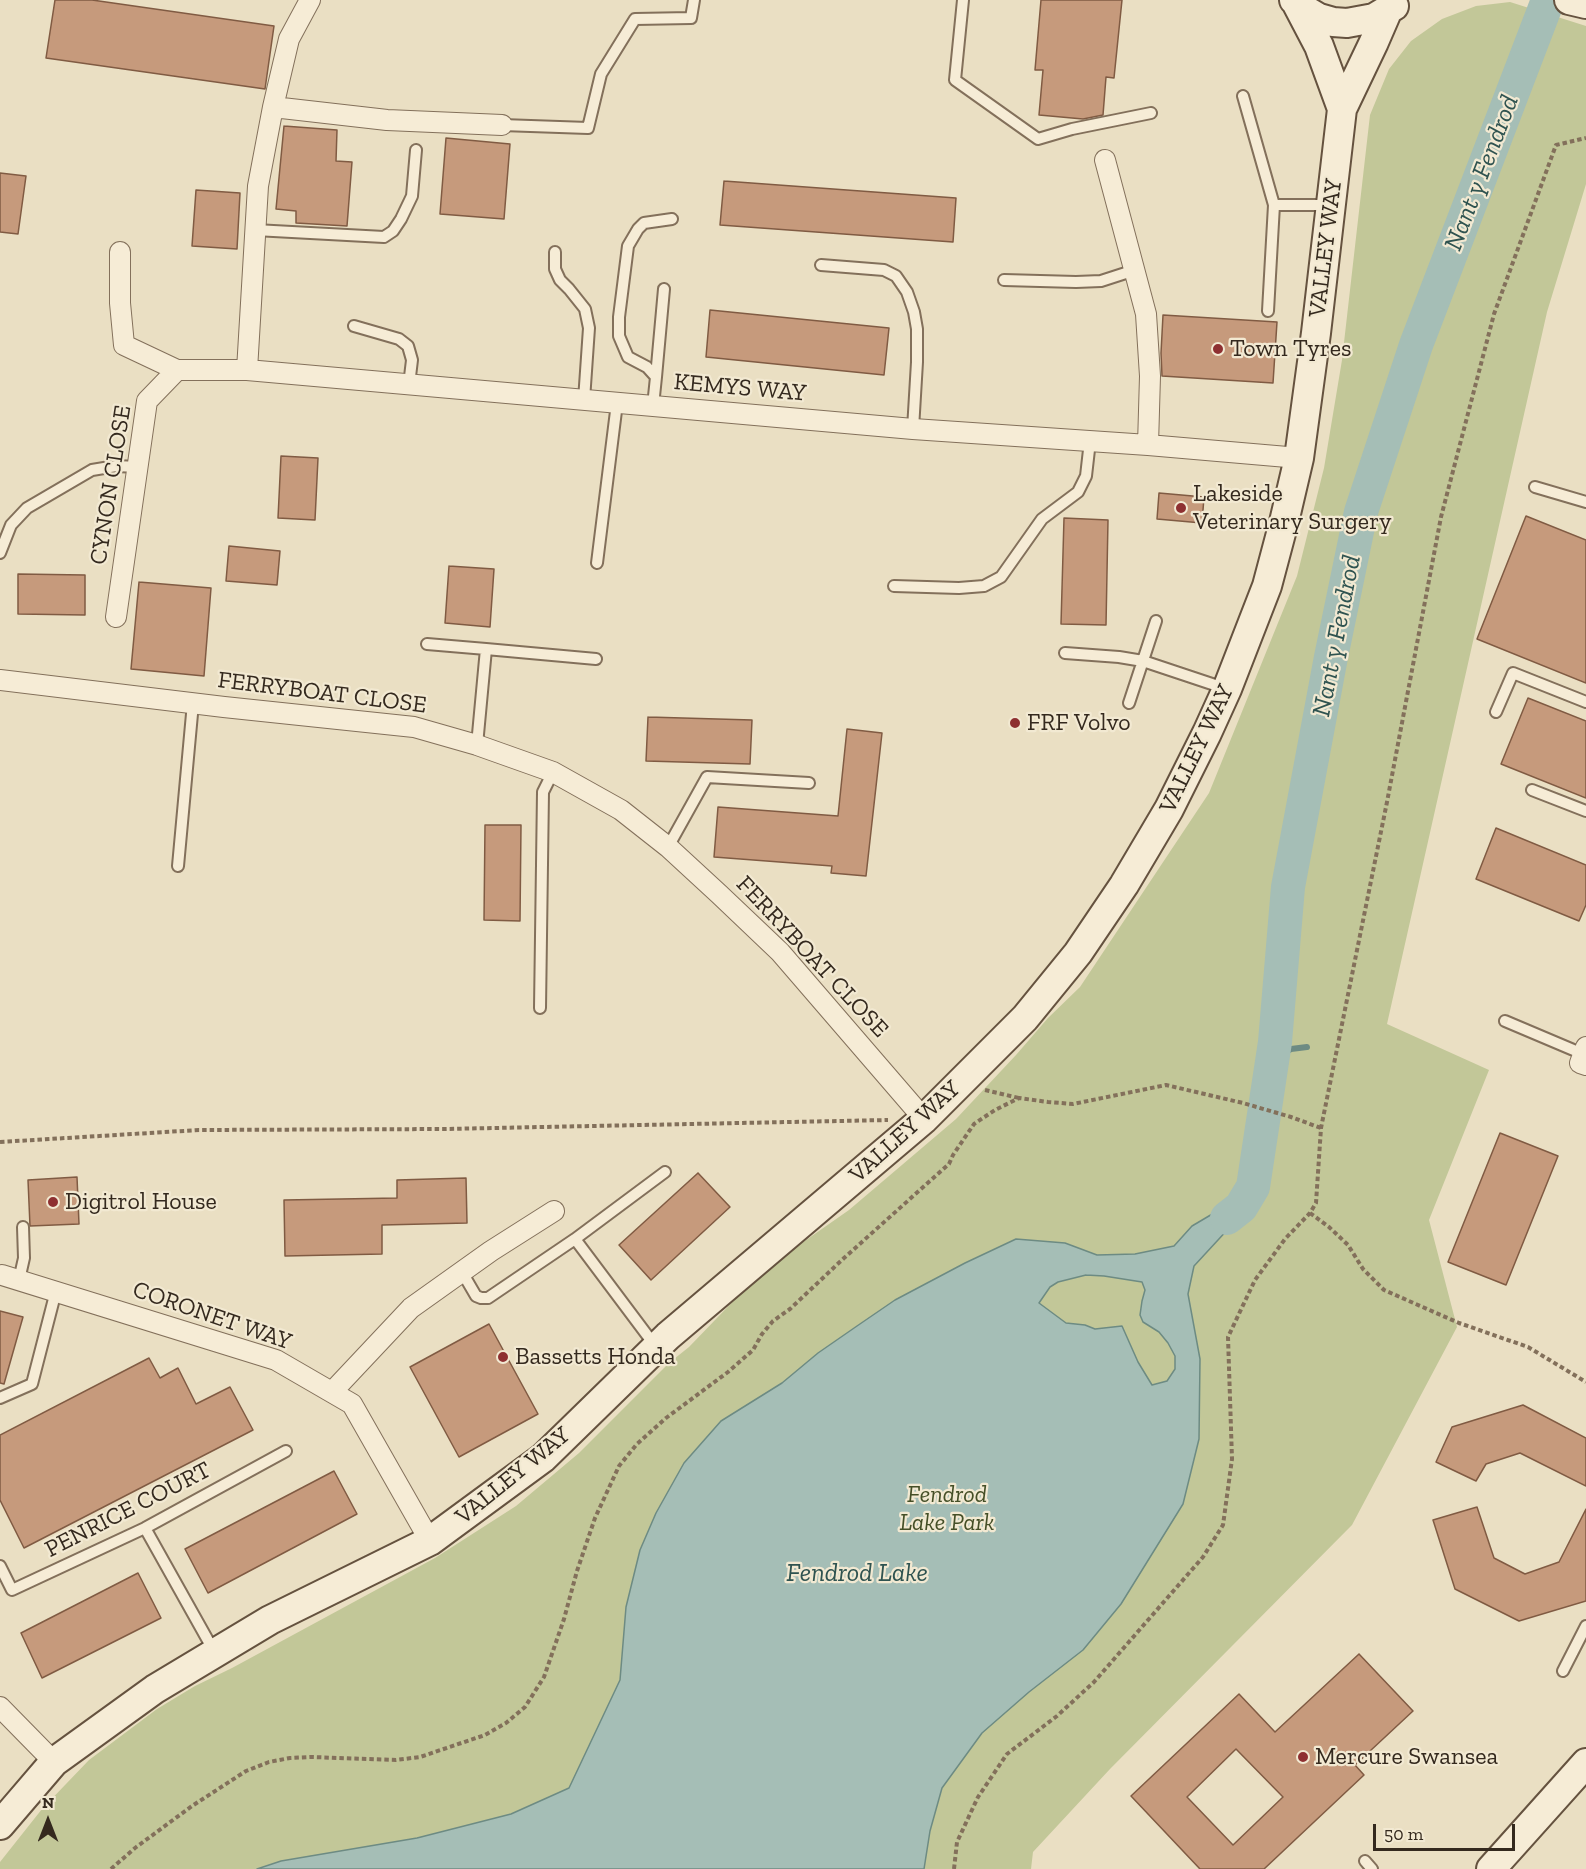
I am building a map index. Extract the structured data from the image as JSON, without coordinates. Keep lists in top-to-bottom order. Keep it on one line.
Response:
{"streets":{"street":["VALLEY WAY","KEMYS WAY","CYNON CLOSE","FERRYBOAT CLOSE","CORONET WAY"],"lane":["PENRICE COURT"]},"crossings":[["VALLEY WAY","KEMYS WAY"],["VALLEY WAY","FERRYBOAT CLOSE"],["VALLEY WAY","CORONET WAY"],["KEMYS WAY","CYNON CLOSE"]],"water":["Nant y Fendrod","Fendrod Lake"],"parks":["Fendrod Lake Park"],"places":["Town Tyres","Lakeside Veterinary Surgery","FRF Volvo","Digitrol House","Bassetts Honda","Mercure Swansea"],"scale_bar":"50 m","north":"top"}
